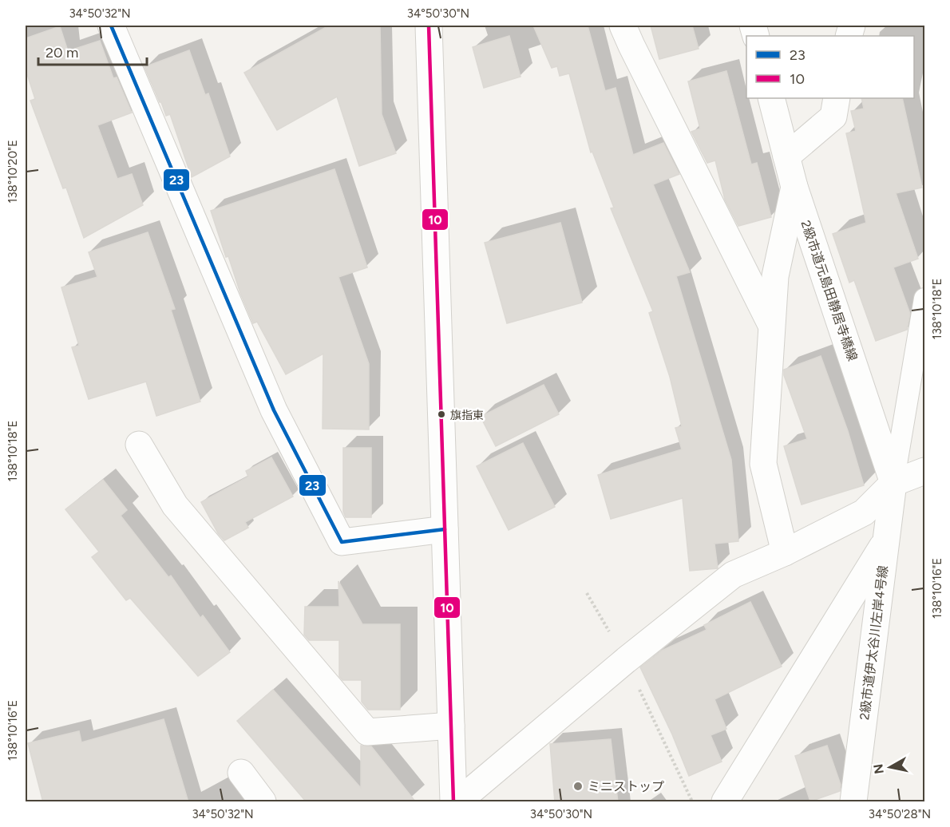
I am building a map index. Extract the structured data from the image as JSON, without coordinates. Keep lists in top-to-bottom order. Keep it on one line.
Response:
{"streets":{"street":["2級市道元島田静居寺橋線","2級市道伊太谷川左岸4号線"]},"crossings":[["2級市道元島田静居寺橋線","2級市道伊太谷川左岸4号線"]],"places":["旗指東","ミニストップ"],"lines":["transit line 23","transit line 10"],"legend":["23","10"],"scale_bar":"20 m","north":"left","coordinates":["34°50'32\"N","34°50'30\"N","138°10'20\"E","138°10'18\"E","138°10'16\"E","34°50'28\"N"]}
